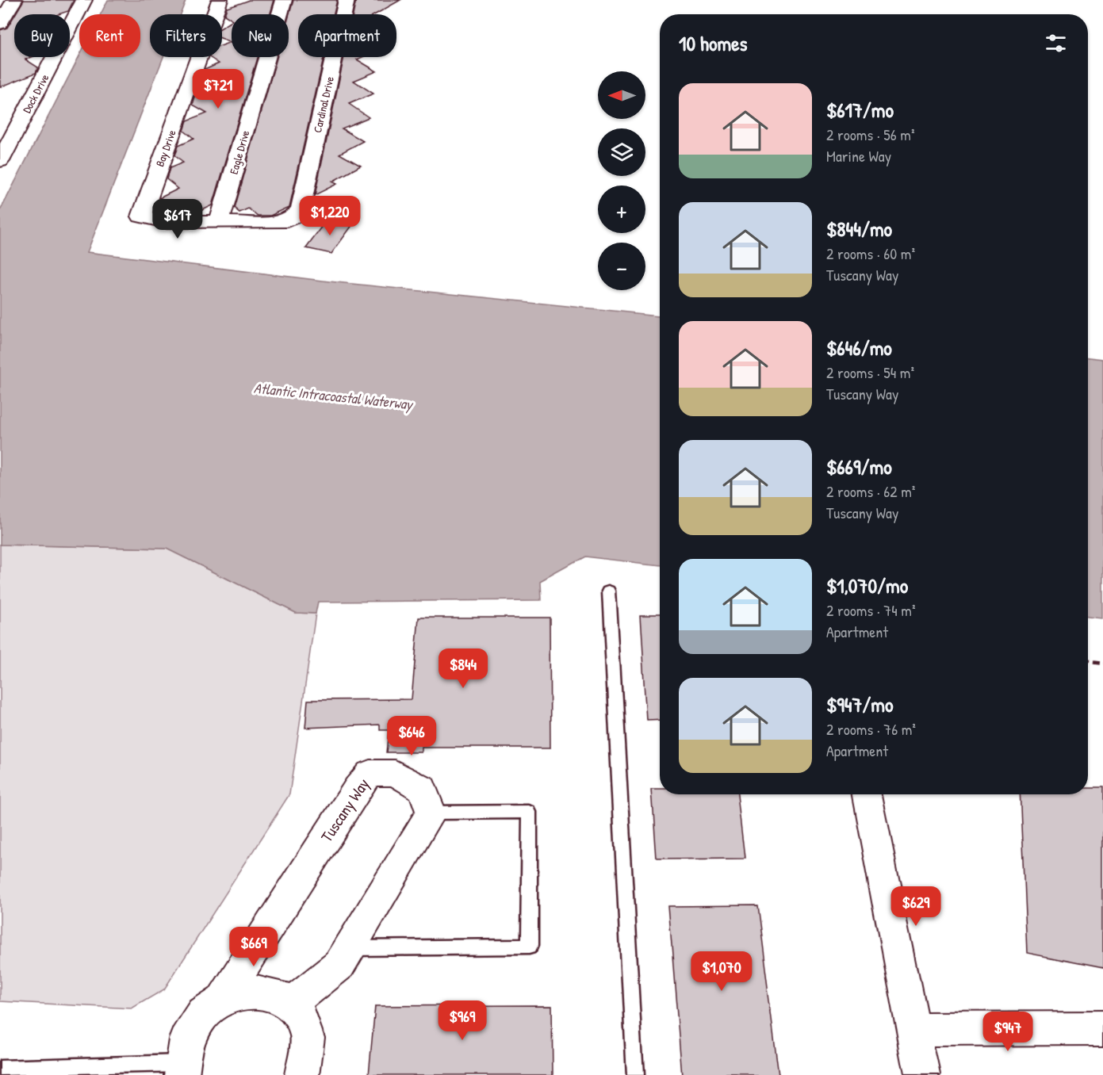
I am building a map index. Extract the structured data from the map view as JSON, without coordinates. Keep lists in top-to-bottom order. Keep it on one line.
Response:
{"streets":{"street":["Dock Drive","Cardinal Drive","Bay Drive","Eagle Drive","Tuscany Way"]},"crossings":[["Cardinal Drive","Bay Drive"],["Cardinal Drive","Eagle Drive"],["Bay Drive","Eagle Drive"]],"water":["Atlantic Intracoastal Waterway"],"north":"left","page":{"chip":["Buy","Rent","Filters","New","Apartment"],"heading":"10 homes","price":["$721","$1,220","$617","$844","$646","$629","$669","$1,070","$969","$947"],"map_buttons":["+","−"],"list":[{"name":"$617/mo","note":"2 rooms · 56 m² · Marine Way"},{"name":"$844/mo","note":"2 rooms · 60 m² · Tuscany Way"},{"name":"$646/mo","note":"2 rooms · 54 m² · Tuscany Way"},{"name":"$669/mo","note":"2 rooms · 62 m² · Tuscany Way"},{"name":"$1,070/mo","note":"2 rooms · 74 m² · Apartment"},{"name":"$947/mo","note":"2 rooms · 76 m² · Apartment"}]}}
